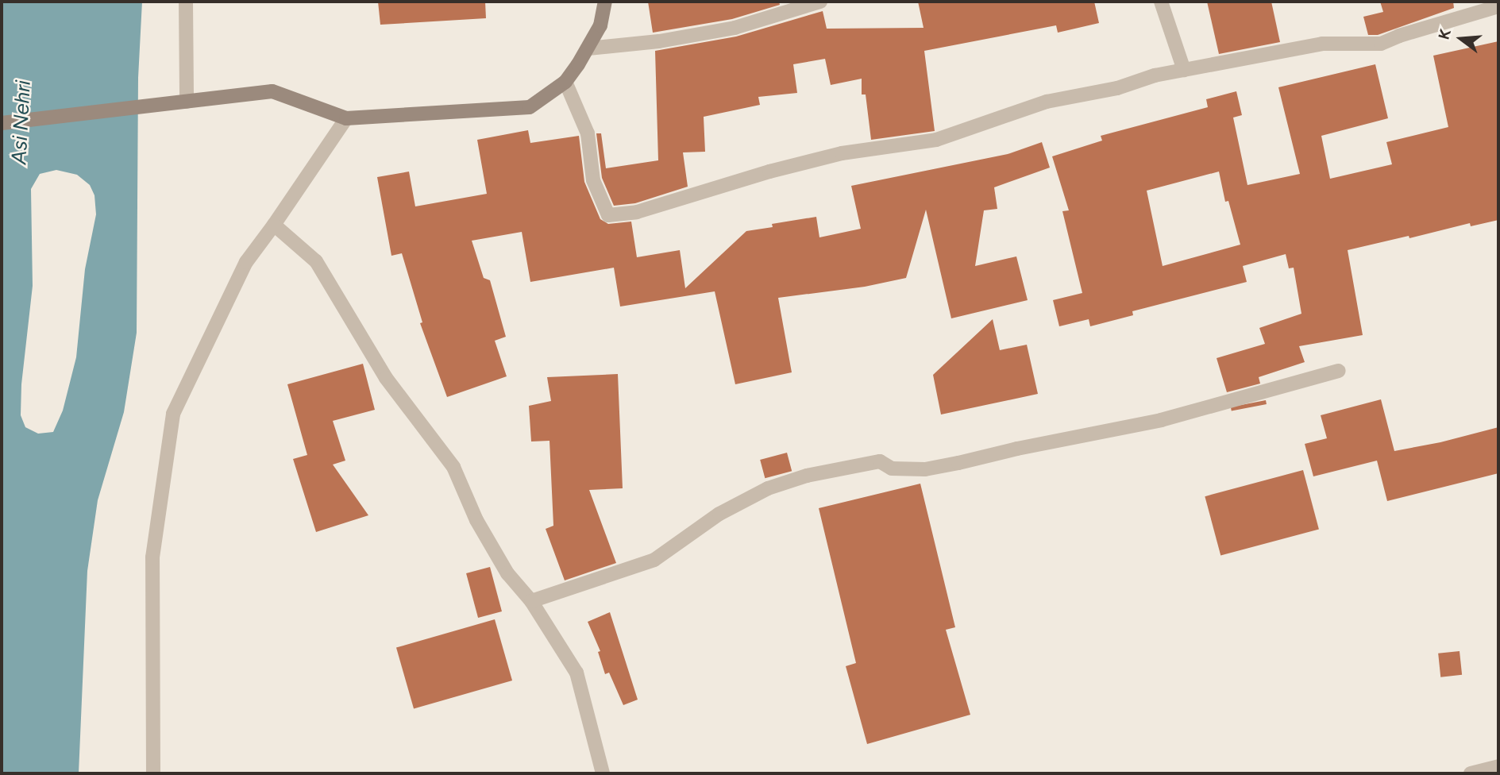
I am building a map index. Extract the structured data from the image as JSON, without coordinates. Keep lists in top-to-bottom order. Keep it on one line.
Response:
{"water":["Asi Nehri"],"north":"left"}
